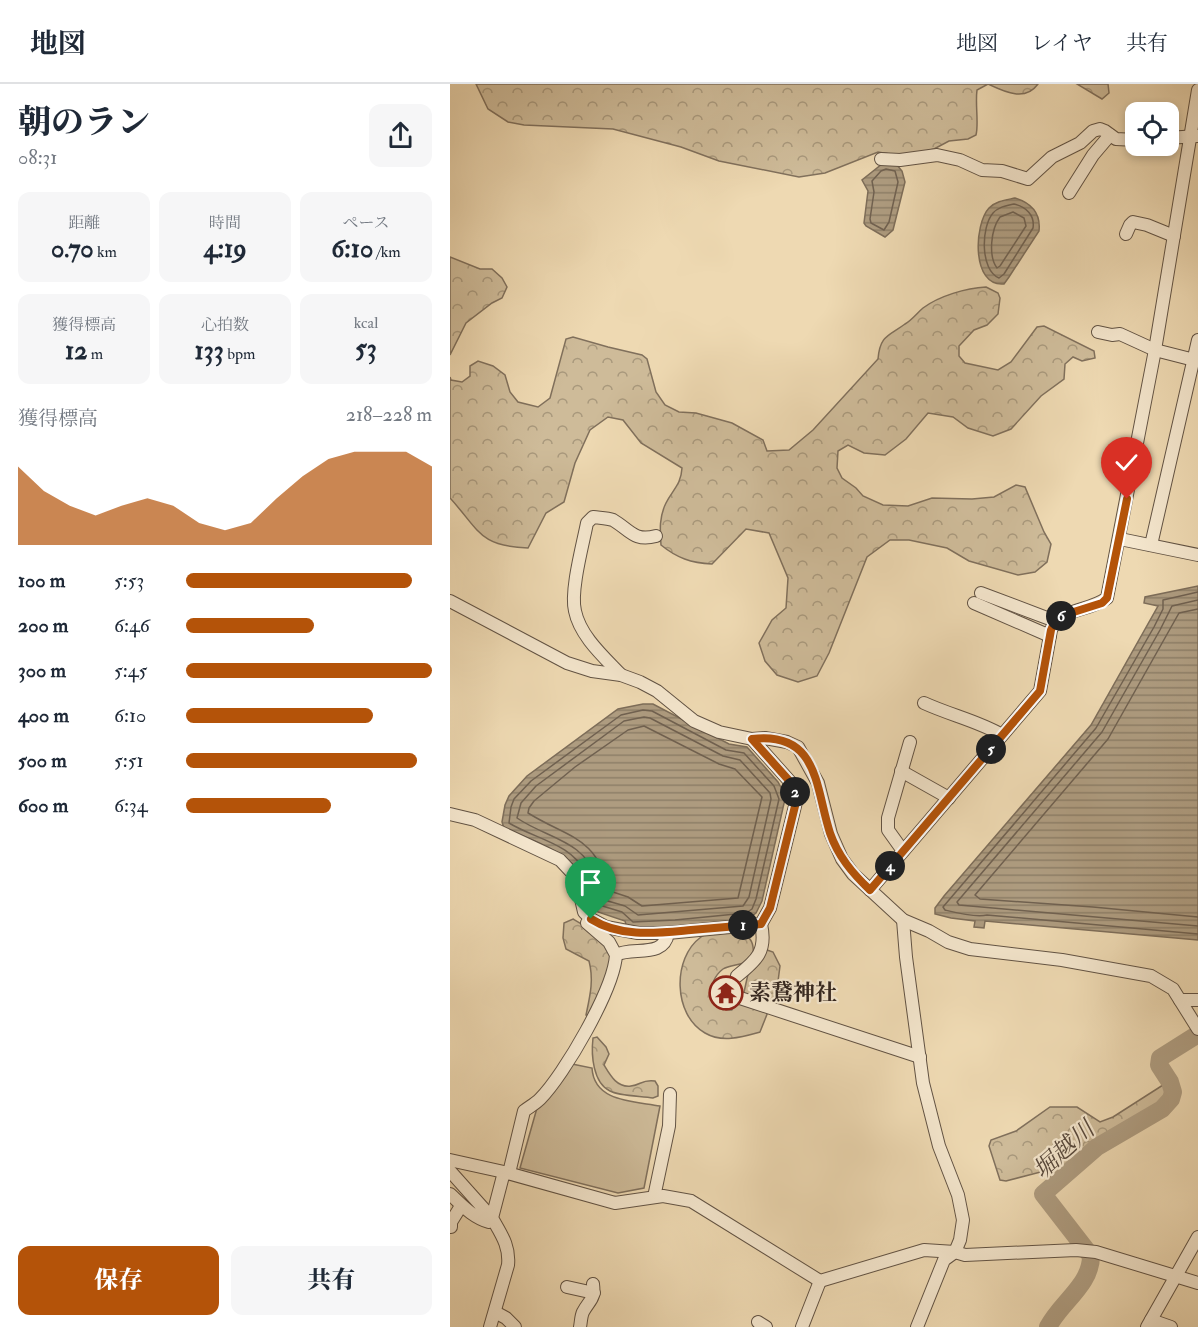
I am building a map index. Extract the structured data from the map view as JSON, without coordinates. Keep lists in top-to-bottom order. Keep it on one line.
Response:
{"water":["堀越川"],"places":{"temple":["素鵞神社"]},"page":{"header":"地図","nav":["地図","レイヤ","共有"],"heading":["朝のラン","08:31"],"stats":[["距離","0.70 km"],["時間","4:19"],["ペース","6:10 /km"],["獲得標高","12 m"],["心拍数","133 bpm"],["kcal","53"]],"chart":["獲得標高","218–228 m"],"list":[{"name":"100 m","note":"5:53"},{"name":"200 m","note":"6:46"},{"name":"300 m","note":"5:45"},{"name":"400 m","note":"6:10"},{"name":"500 m","note":"5:51"},{"name":"600 m","note":"6:34"}],"pins":["6","5","2","4","1"],"buttons":["保存","共有"]}}
